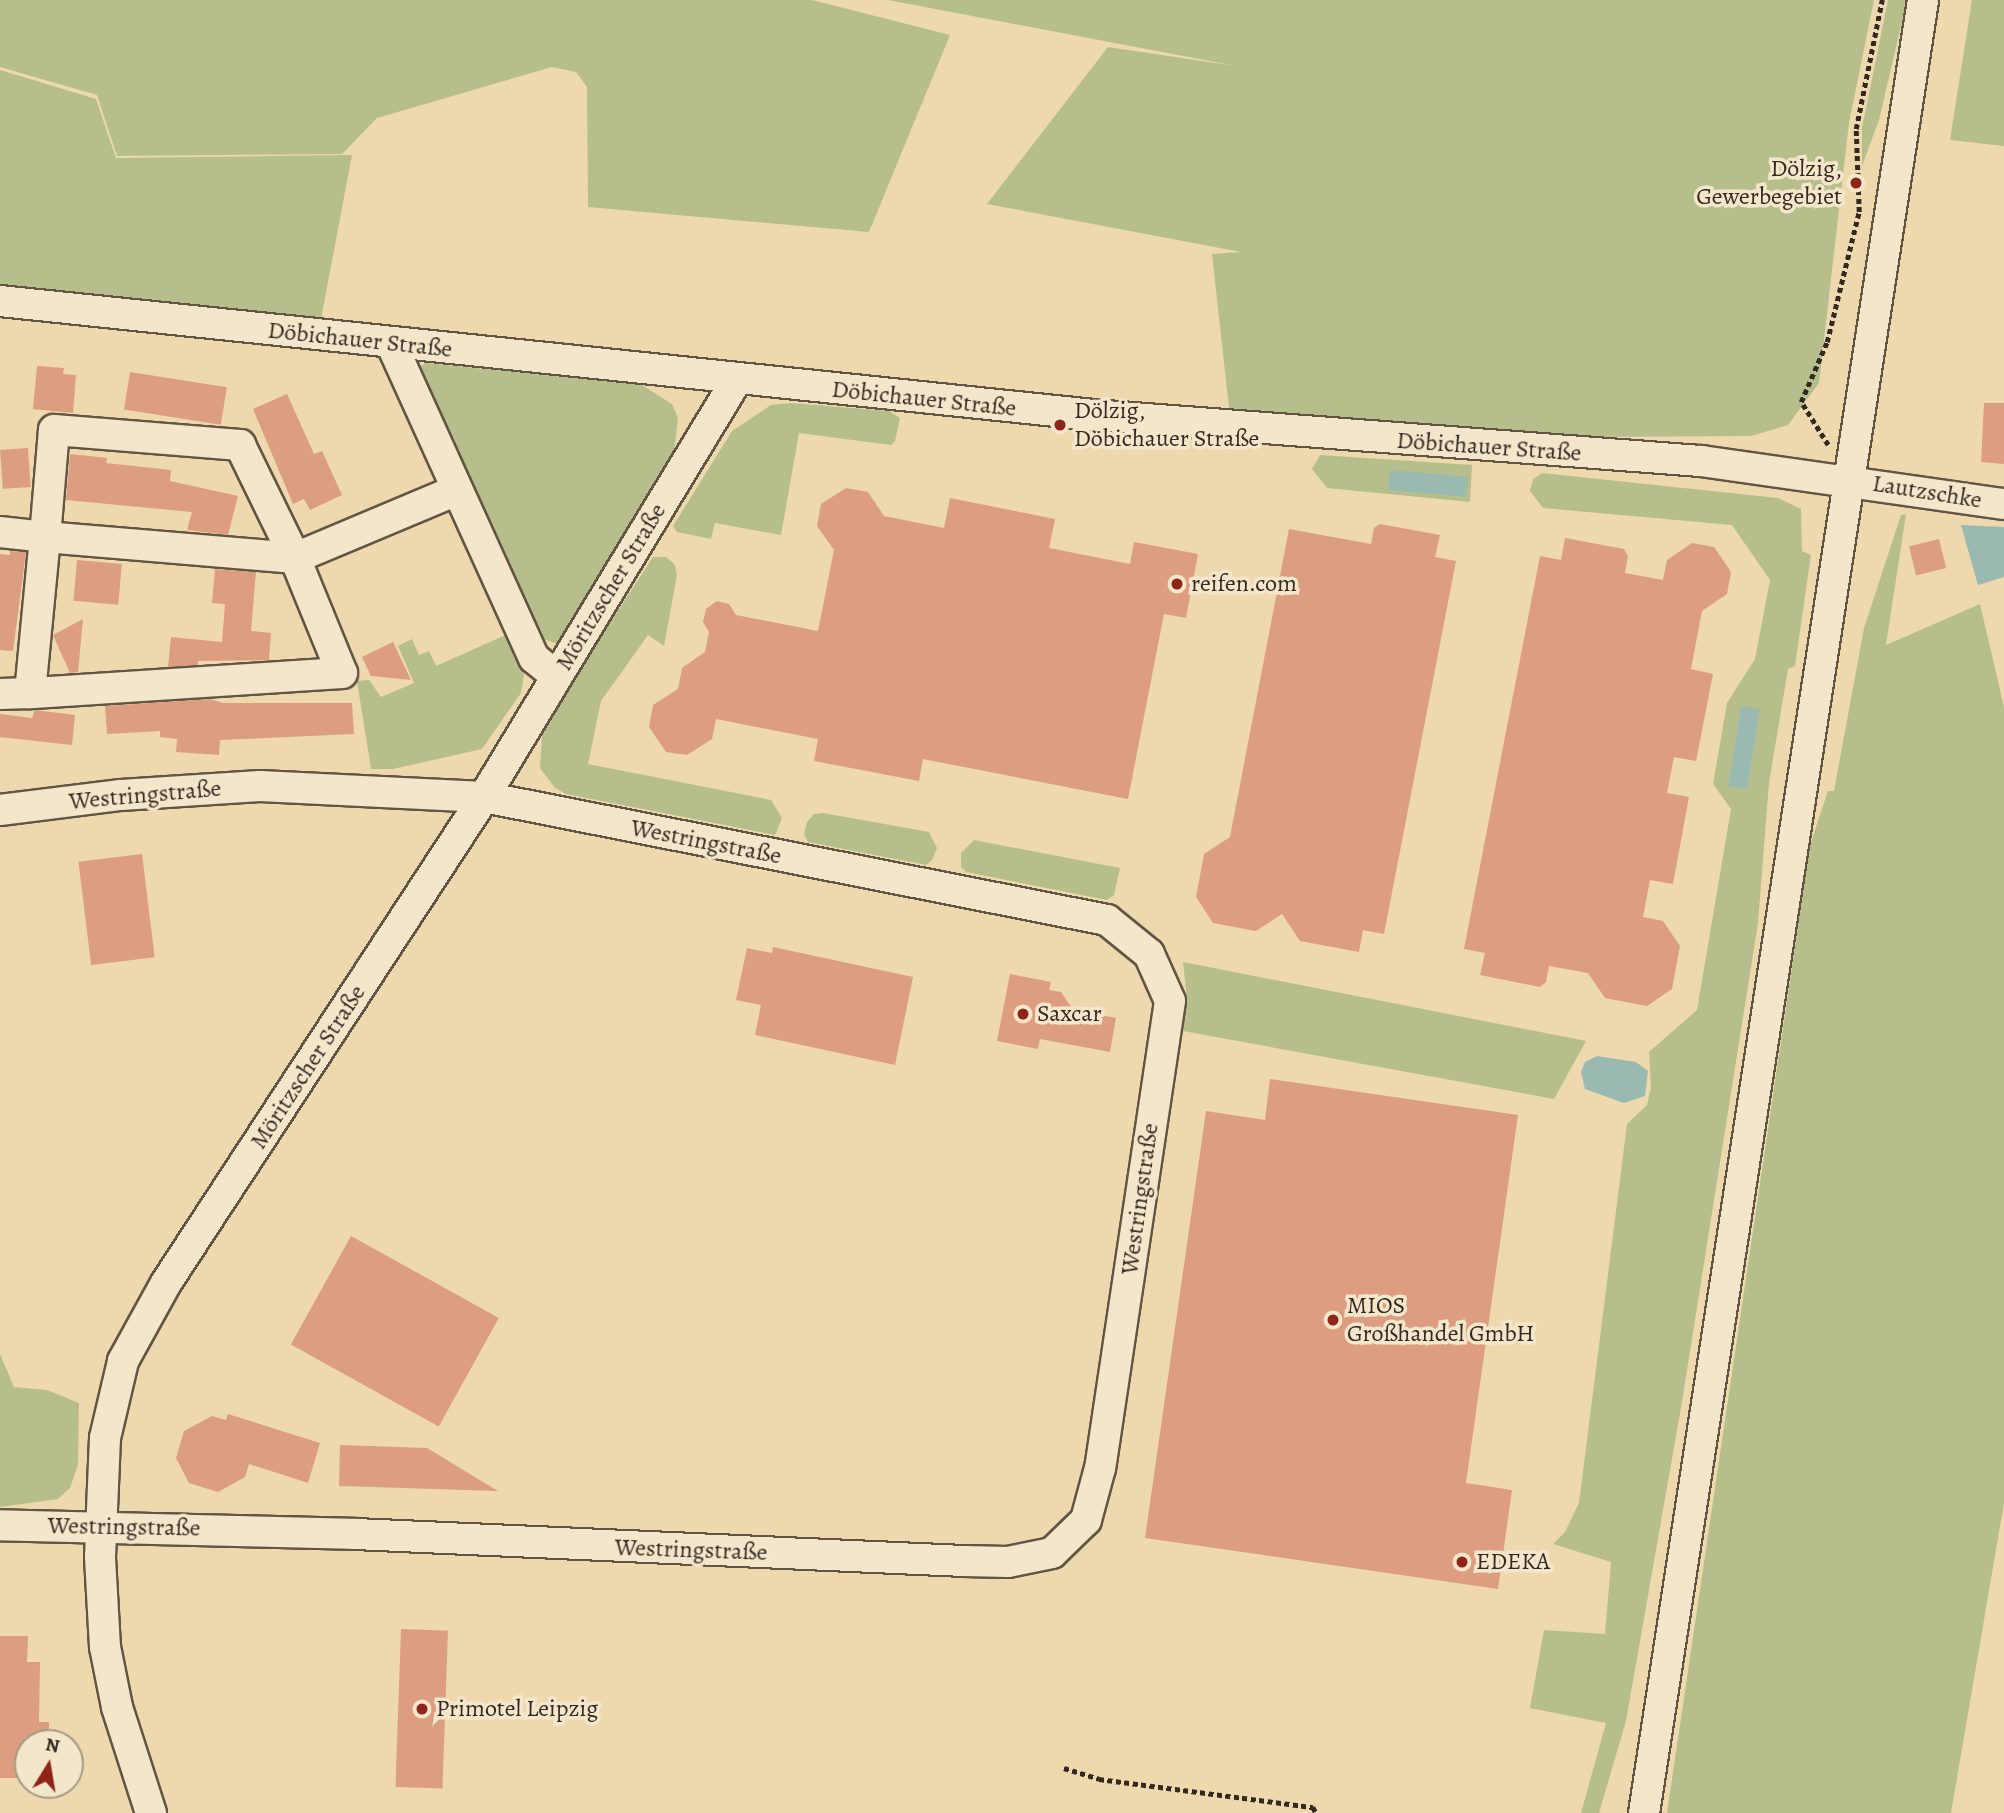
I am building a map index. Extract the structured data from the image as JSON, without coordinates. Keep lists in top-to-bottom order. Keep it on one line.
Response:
{"streets":{"street":["Döbichauer Straße","Lautzschke","Möritzscher Straße","Westringstraße"]},"crossings":[["Döbichauer Straße","Lautzschke"],["Döbichauer Straße","Möritzscher Straße"],["Möritzscher Straße","Westringstraße"]],"places":["Dölzig, Gewerbegebiet","Dölzig, Döbichauer Straße","reifen.com","Saxcar","MIOS Großhandel GmbH","EDEKA","Primotel Leipzig"],"north":"top"}
